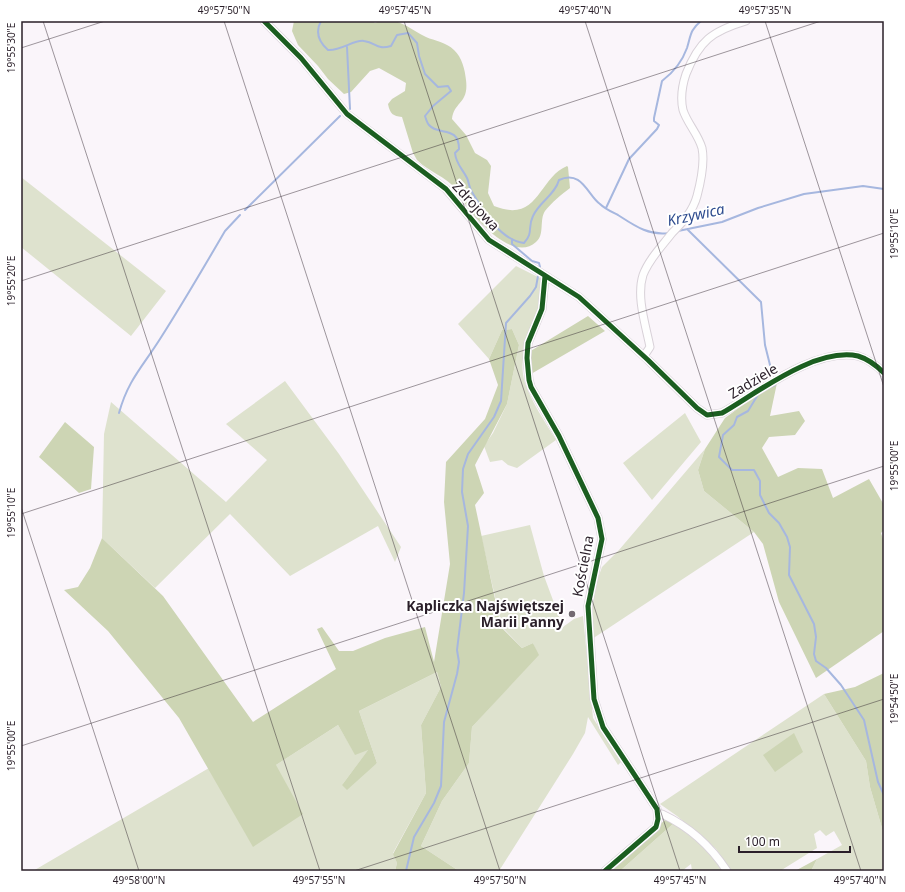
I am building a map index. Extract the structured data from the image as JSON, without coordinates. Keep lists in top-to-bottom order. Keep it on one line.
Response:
{"streets":{"street":["Zdrojowa","Zadziele","Kościelna"]},"crossings":[["Zdrojowa","Zadziele"],["Zdrojowa","Kościelna"]],"water":["Krzywica"],"places":["Kapliczka Najświętszej Marii Panny"],"scale_bar":"100 m","coordinates":["49°57'50\"N","49°57'45\"N","49°57'40\"N","49°57'35\"N","19°55'30\"E","19°55'10\"E","19°55'20\"E","19°55'00\"E","19°54'50\"E","49°58'00\"N","49°57'55\"N"]}
